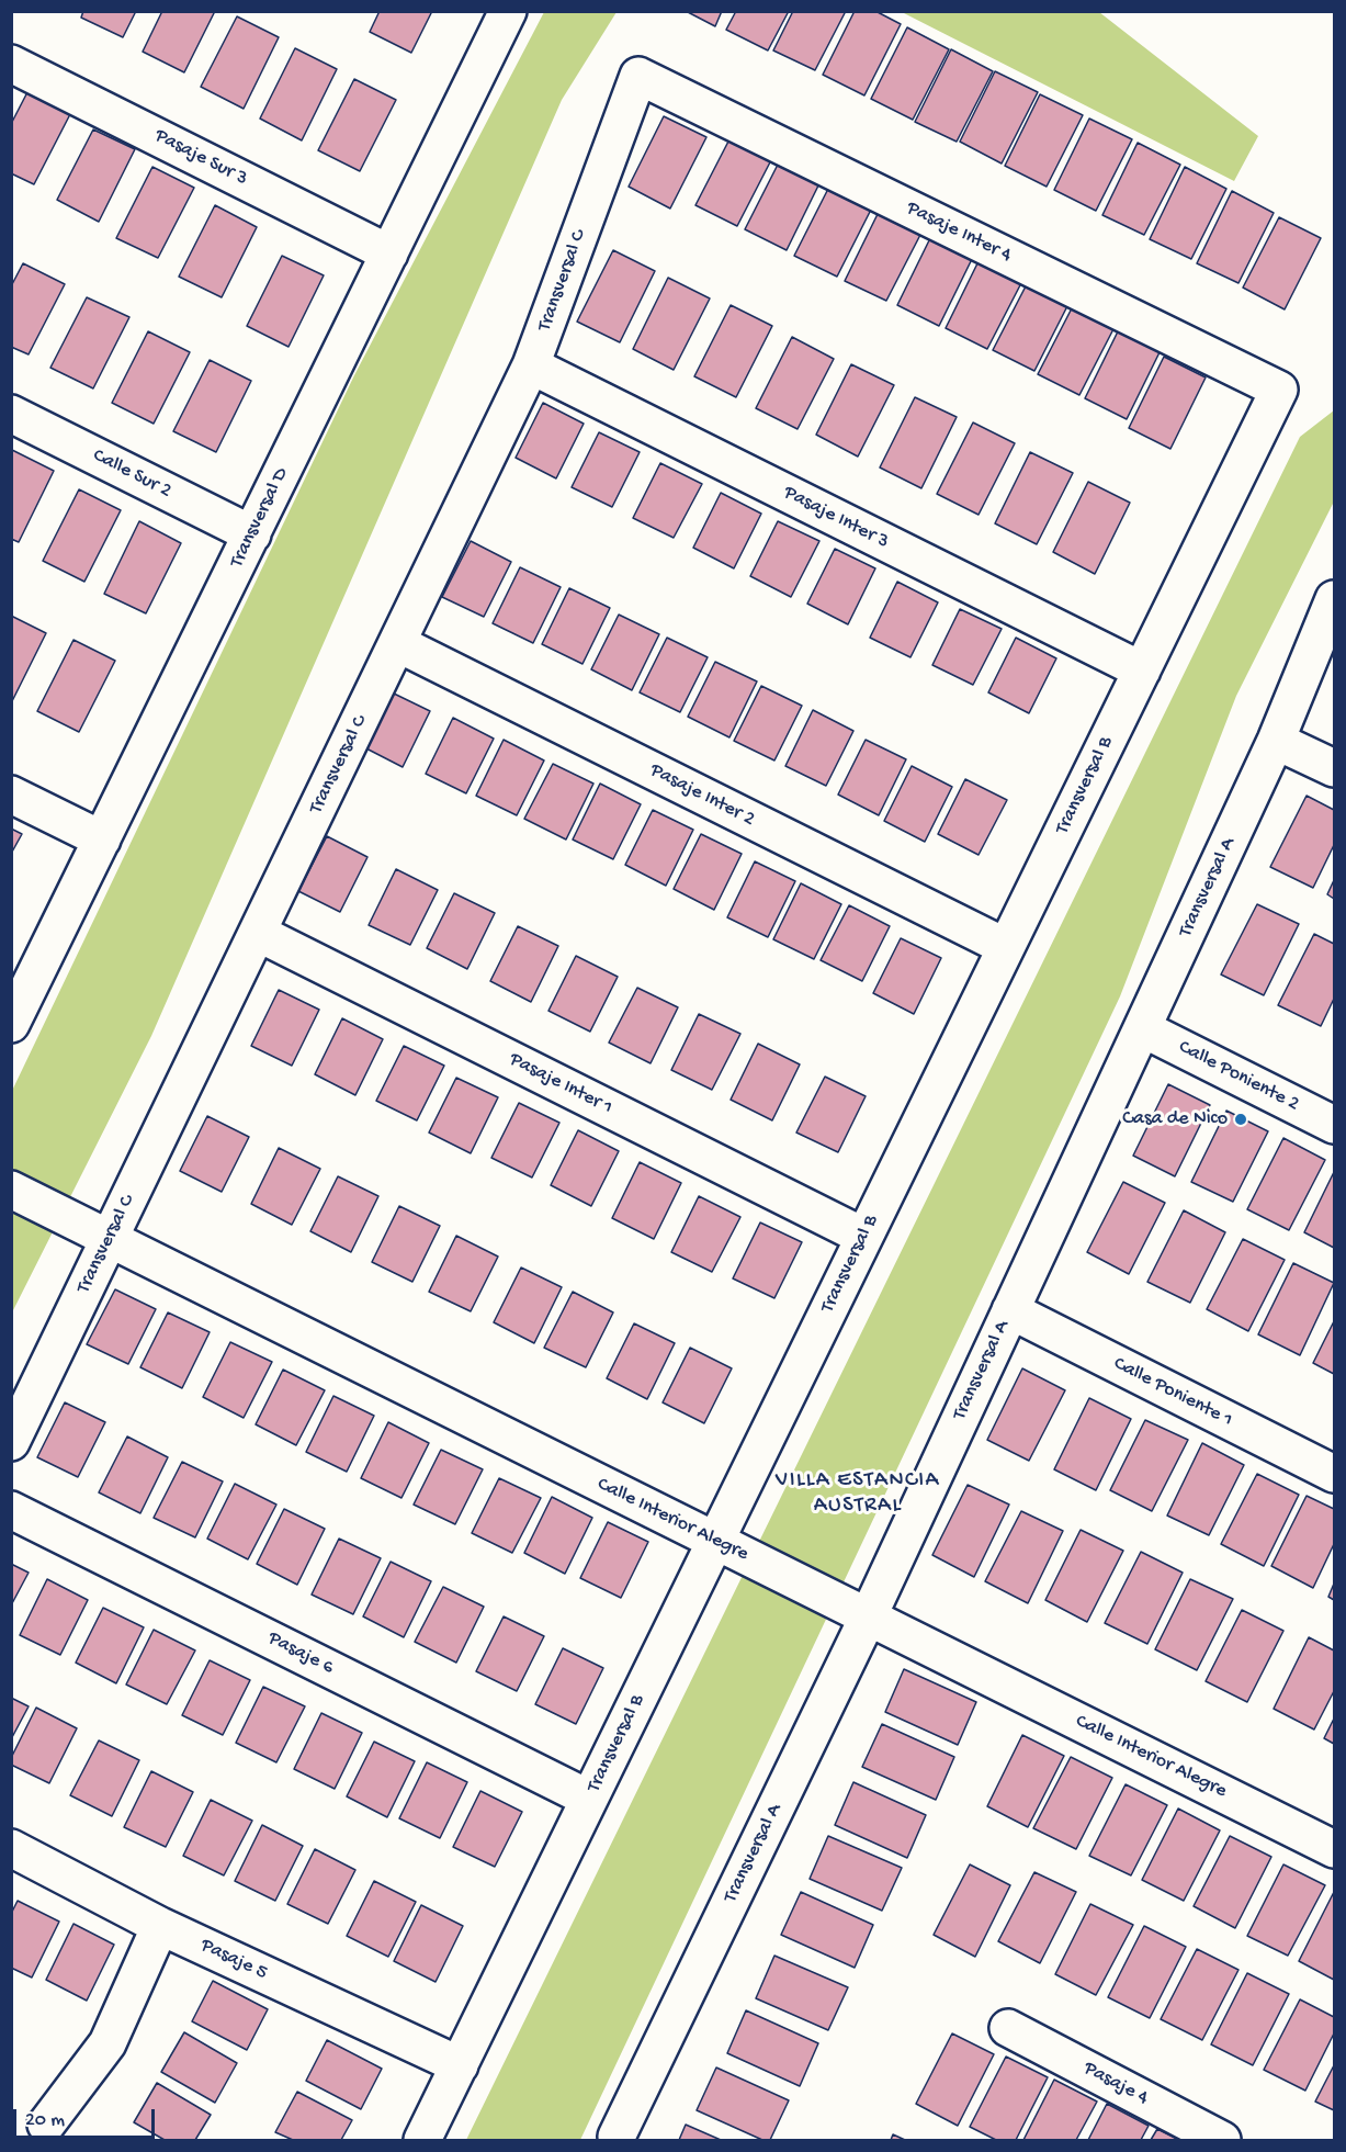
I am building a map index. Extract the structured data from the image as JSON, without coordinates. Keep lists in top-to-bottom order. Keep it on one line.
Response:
{"streets":{"street":["Pasaje Sur 3","Pasaje Inter 4","Transversal C","Calle Sur 2","Transversal D","Pasaje Inter 3","Transversal B","Pasaje Inter 2","Transversal A","Calle Poniente 2","Pasaje Inter 1","Calle Poniente 1","Calle Interior Alegre","Pasaje 6","Pasaje 5","Pasaje 4"]},"crossings":[["Pasaje Sur 3","Transversal D"],["Pasaje Inter 4","Transversal C"],["Pasaje Inter 4","Transversal B"],["Transversal C","Pasaje Inter 3"],["Transversal C","Pasaje Inter 2"],["Transversal C","Pasaje Inter 1"],["Transversal C","Calle Interior Alegre"],["Calle Sur 2","Transversal D"],["Pasaje Inter 3","Transversal B"],["Transversal B","Pasaje Inter 2"],["Transversal B","Pasaje Inter 1"],["Transversal B","Calle Interior Alegre"],["Transversal B","Pasaje 6"],["Transversal B","Pasaje 5"],["Transversal A","Calle Poniente 2"],["Transversal A","Calle Poniente 1"],["Transversal A","Calle Interior Alegre"]],"districts":["VILLA ESTANCIA AUSTRAL"],"places":["Casa de Nico"],"scale_bar":"20 m"}
